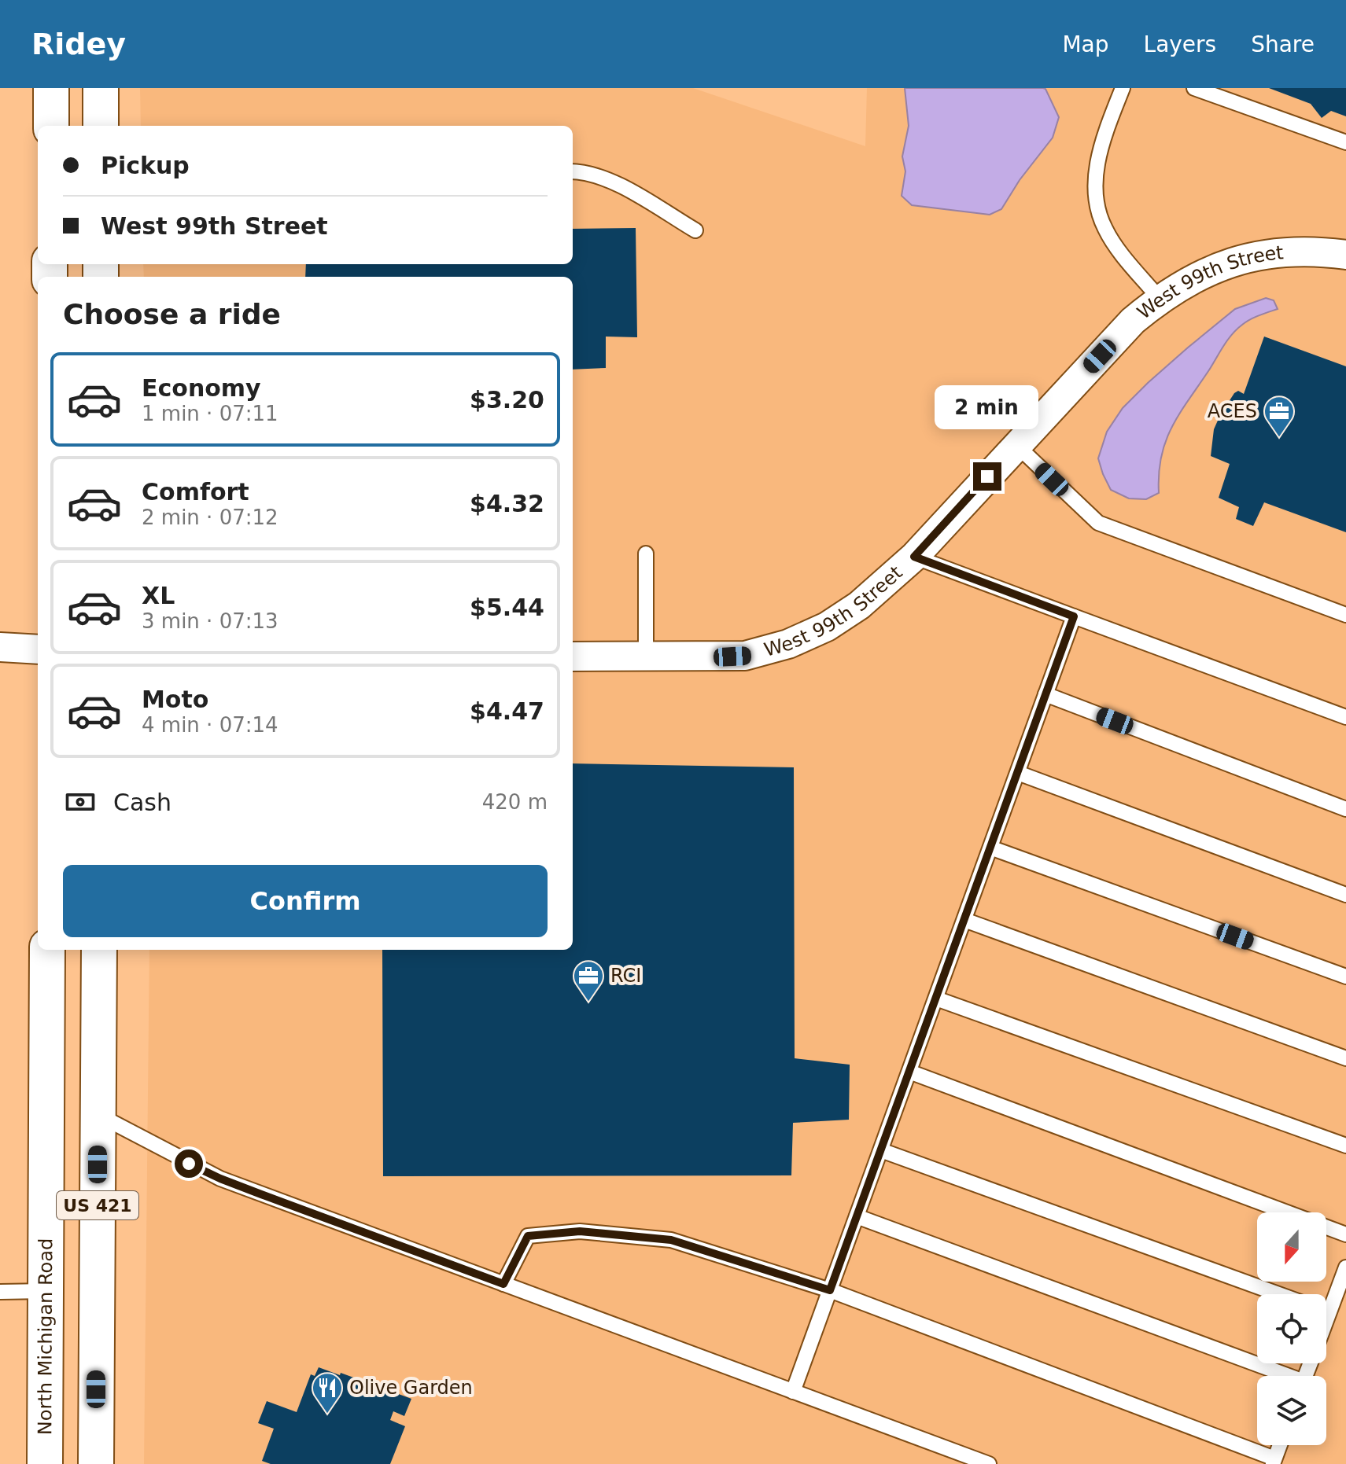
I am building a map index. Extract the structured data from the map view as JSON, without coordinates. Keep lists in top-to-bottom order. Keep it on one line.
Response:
{"streets":{"main road":["US 421","North Michigan Road"],"street":["West 99th Street"]},"places":{"office":["ACES","RCI"],"restaurant":["Olive Garden"]},"north":"bottom","page":{"header":"Ridey","nav":["Map","Layers","Share"],"banner":["Pickup","West 99th Street"],"heading":"Choose a ride","list":[{"name":"Economy","note":"1 min · 07:11","value":"$3.20"},{"name":"Comfort","note":"2 min · 07:12","value":"$4.32"},{"name":"XL","note":"3 min · 07:13","value":"$5.44"},{"name":"Moto","note":"4 min · 07:14","value":"$4.47"}],"bubble":"2 min","pay":["Cash","420 m"],"buttons":"Confirm"}}
